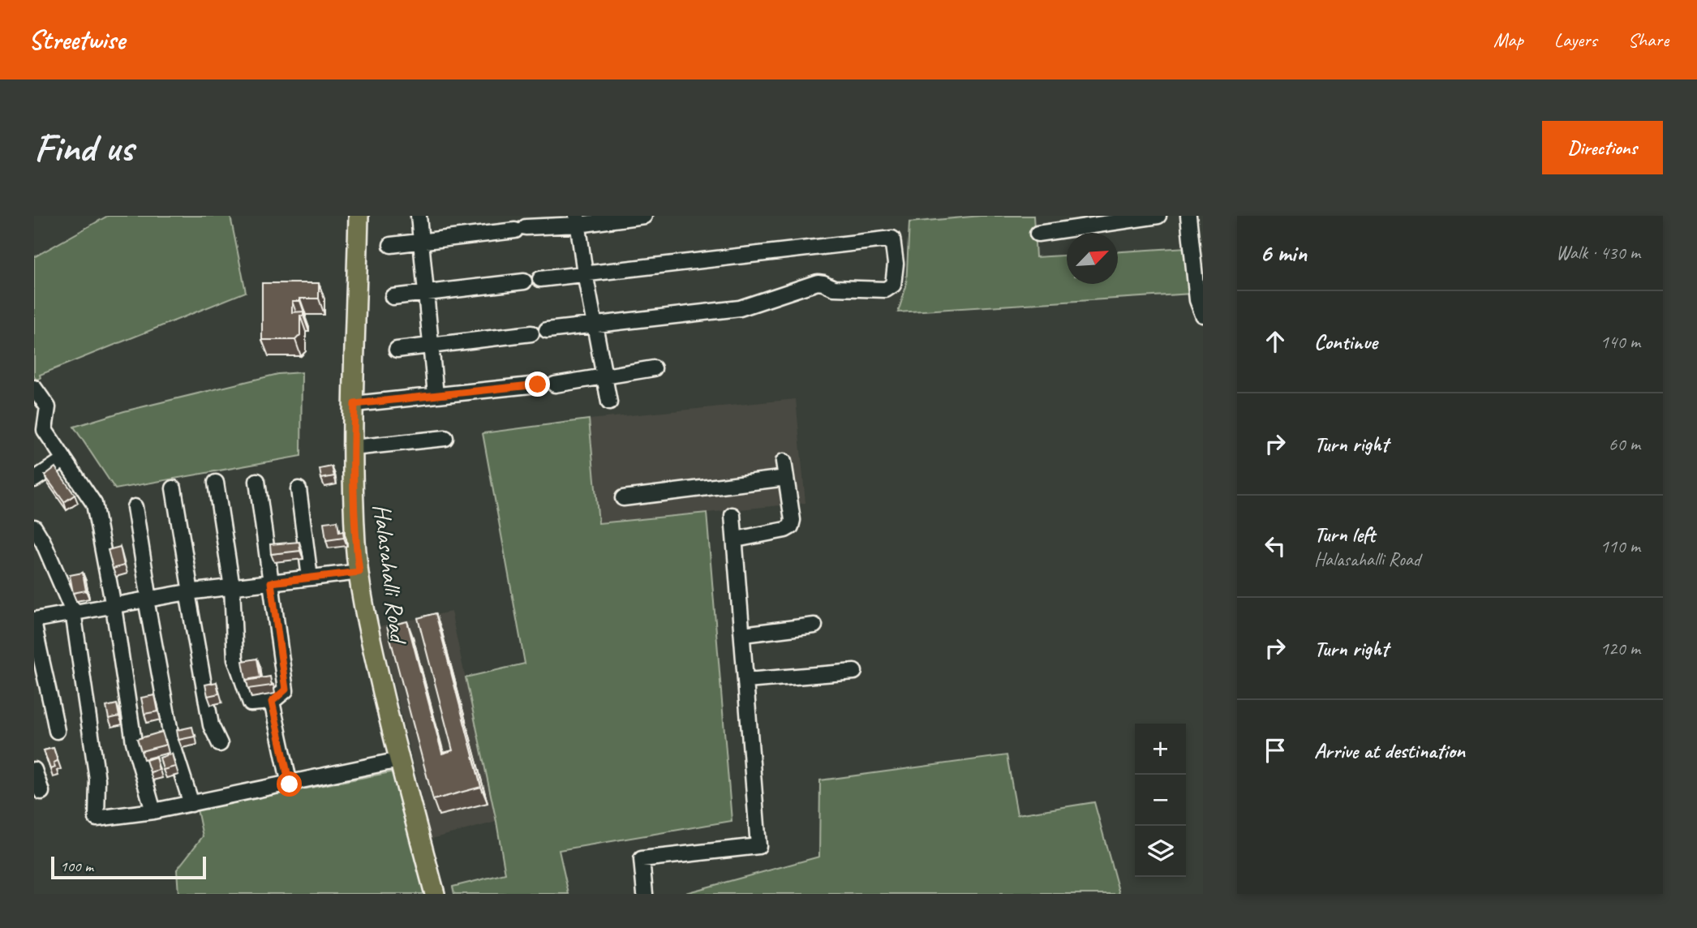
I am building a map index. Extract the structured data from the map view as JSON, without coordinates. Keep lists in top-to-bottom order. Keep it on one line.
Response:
{"streets":{"main road":["Halasahalli Road"]},"scale_bar":"100 m","north":"top right","page":{"header":"Streetwise","nav":["Map","Layers","Share"],"buttons":"Directions","title":"Find us","heading":["6 min","Walk · 430 m"],"list":[["Continue","140 m"],["Turn right","60 m"],["Turn left","Halasahalli Road","110 m"],["Turn right","120 m"],"Arrive at destination"],"map_buttons":["+","−"],"scale":"100 m"}}
